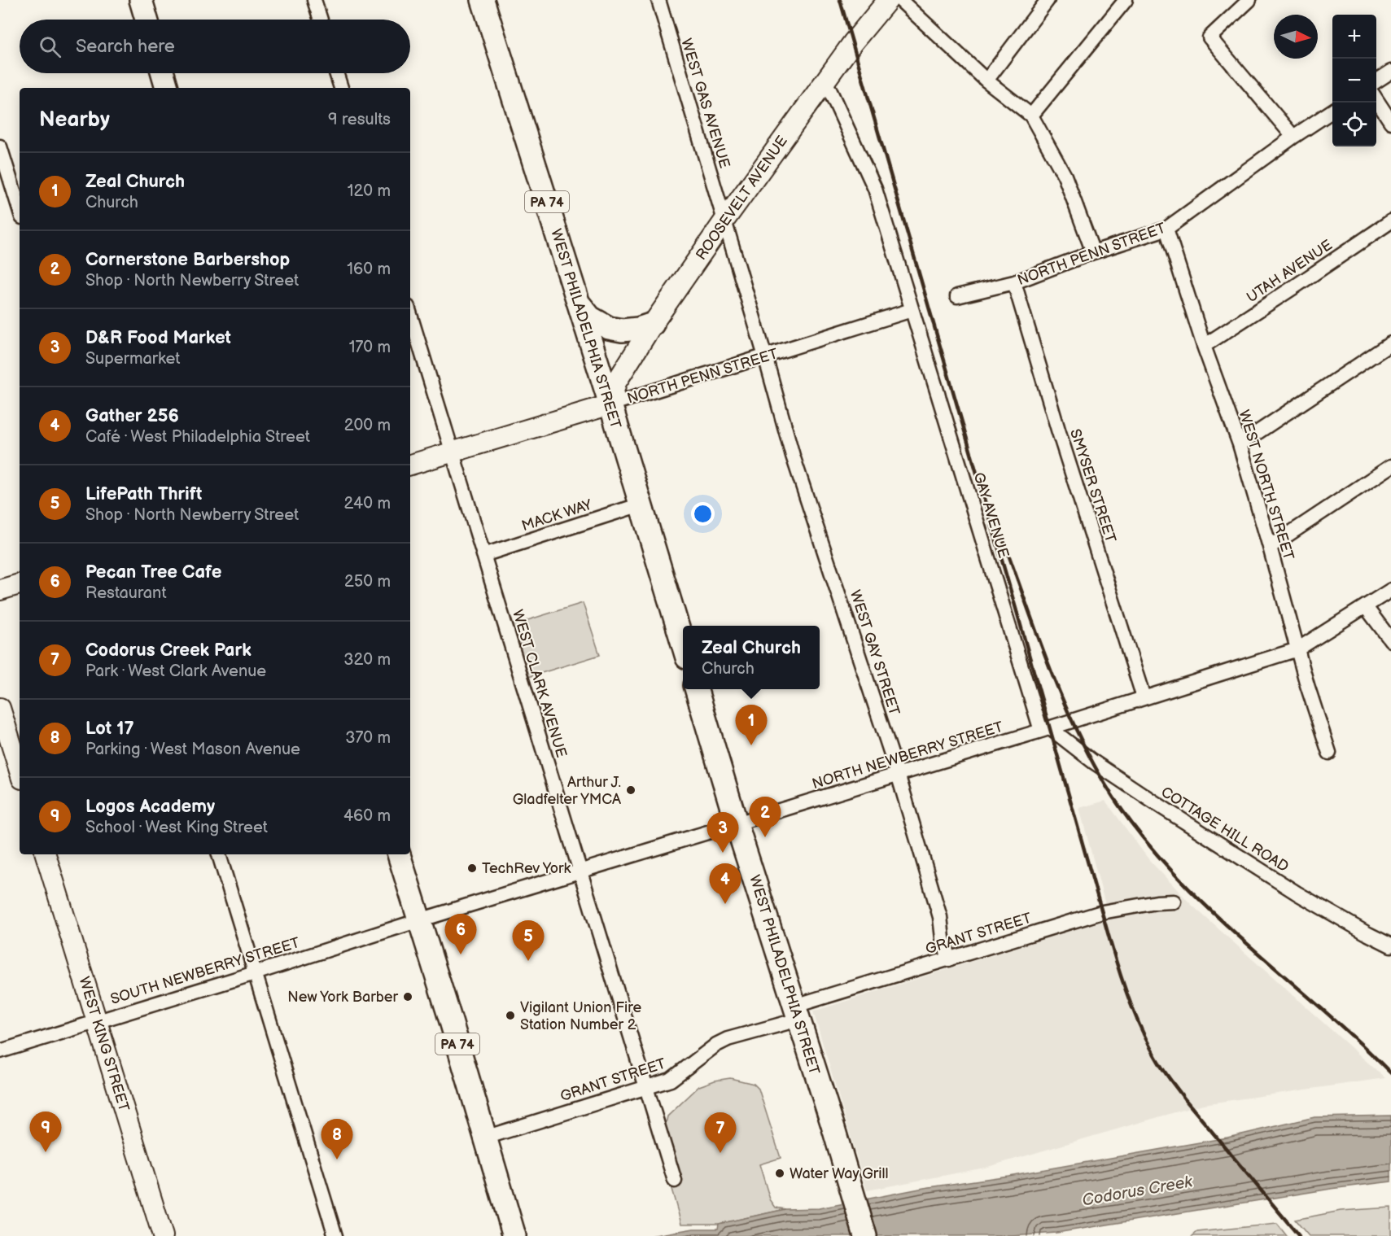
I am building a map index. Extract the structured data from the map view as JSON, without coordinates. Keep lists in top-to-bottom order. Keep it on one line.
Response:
{"streets":{"main road":["ROOSEVELT AVENUE","PA 74","NORTH PENN STREET","WEST PHILADELPHIA STREET","WEST KING STREET"],"street":["WEST GAS AVENUE","UTAH AVENUE","WEST NORTH STREET","SMYSER STREET","MACK WAY","GAY AVENUE","WEST GAY STREET","WEST CLARK AVENUE","NORTH NEWBERRY STREET","COTTAGE HILL ROAD","GRANT STREET","SOUTH NEWBERRY STREET"]},"crossings":[["WEST GAS AVENUE","ROOSEVELT AVENUE"],["WEST GAS AVENUE","NORTH PENN STREET"],["WEST GAS AVENUE","WEST GAY STREET"],["ROOSEVELT AVENUE","NORTH PENN STREET"],["ROOSEVELT AVENUE","WEST PHILADELPHIA STREET"],["ROOSEVELT AVENUE","GAY AVENUE"],["PA 74","NORTH NEWBERRY STREET"],["PA 74","GRANT STREET"],["PA 74","SOUTH NEWBERRY STREET"],["NORTH PENN STREET","WEST PHILADELPHIA STREET"],["NORTH PENN STREET","WEST NORTH STREET"],["NORTH PENN STREET","SMYSER STREET"],["NORTH PENN STREET","GAY AVENUE"],["NORTH PENN STREET","WEST GAY STREET"],["NORTH PENN STREET","WEST CLARK AVENUE"],["UTAH AVENUE","WEST NORTH STREET"],["WEST PHILADELPHIA STREET","MACK WAY"],["WEST PHILADELPHIA STREET","NORTH NEWBERRY STREET"],["WEST PHILADELPHIA STREET","GRANT STREET"],["WEST NORTH STREET","NORTH NEWBERRY STREET"],["SMYSER STREET","NORTH NEWBERRY STREET"],["MACK WAY","WEST CLARK AVENUE"],["GAY AVENUE","NORTH NEWBERRY STREET"],["GAY AVENUE","COTTAGE HILL ROAD"],["WEST GAY STREET","NORTH NEWBERRY STREET"],["WEST GAY STREET","GRANT STREET"],["WEST CLARK AVENUE","NORTH NEWBERRY STREET"],["WEST CLARK AVENUE","GRANT STREET"],["NORTH NEWBERRY STREET","COTTAGE HILL ROAD"],["NORTH NEWBERRY STREET","SOUTH NEWBERRY STREET"],["SOUTH NEWBERRY STREET","WEST KING STREET"]],"water":["Codorus Creek"],"places":["Arthur J. Gladfelter YMCA","TechRev York","New York Barber","Vigilant Union Fire Station Number 2","Water Way Grill"],"north":"right","page":{"map_buttons":["+","−"],"search":"Search here","heading":["Nearby","9 results"],"list":[{"mark":"1","name":"Zeal Church","note":"Church","value":"120 m"},{"mark":"2","name":"Cornerstone Barbershop","note":"Shop · North Newberry Street","value":"160 m"},{"mark":"3","name":"D&R Food Market","note":"Supermarket","value":"170 m"},{"mark":"4","name":"Gather 256","note":"Café · West Philadelphia Street","value":"200 m"},{"mark":"5","name":"LifePath Thrift","note":"Shop · North Newberry Street","value":"240 m"},{"mark":"6","name":"Pecan Tree Cafe","note":"Restaurant","value":"250 m"},{"mark":"7","name":"Codorus Creek Park","note":"Park · West Clark Avenue","value":"320 m"},{"mark":"8","name":"Lot 17","note":"Parking · West Mason Avenue","value":"370 m"},{"mark":"9","name":"Logos Academy","note":"School · West King Street","value":"460 m"}],"popup":["Zeal Church","Church"],"pins":["1","2","3","4","6","5","9","7","8"]}}
